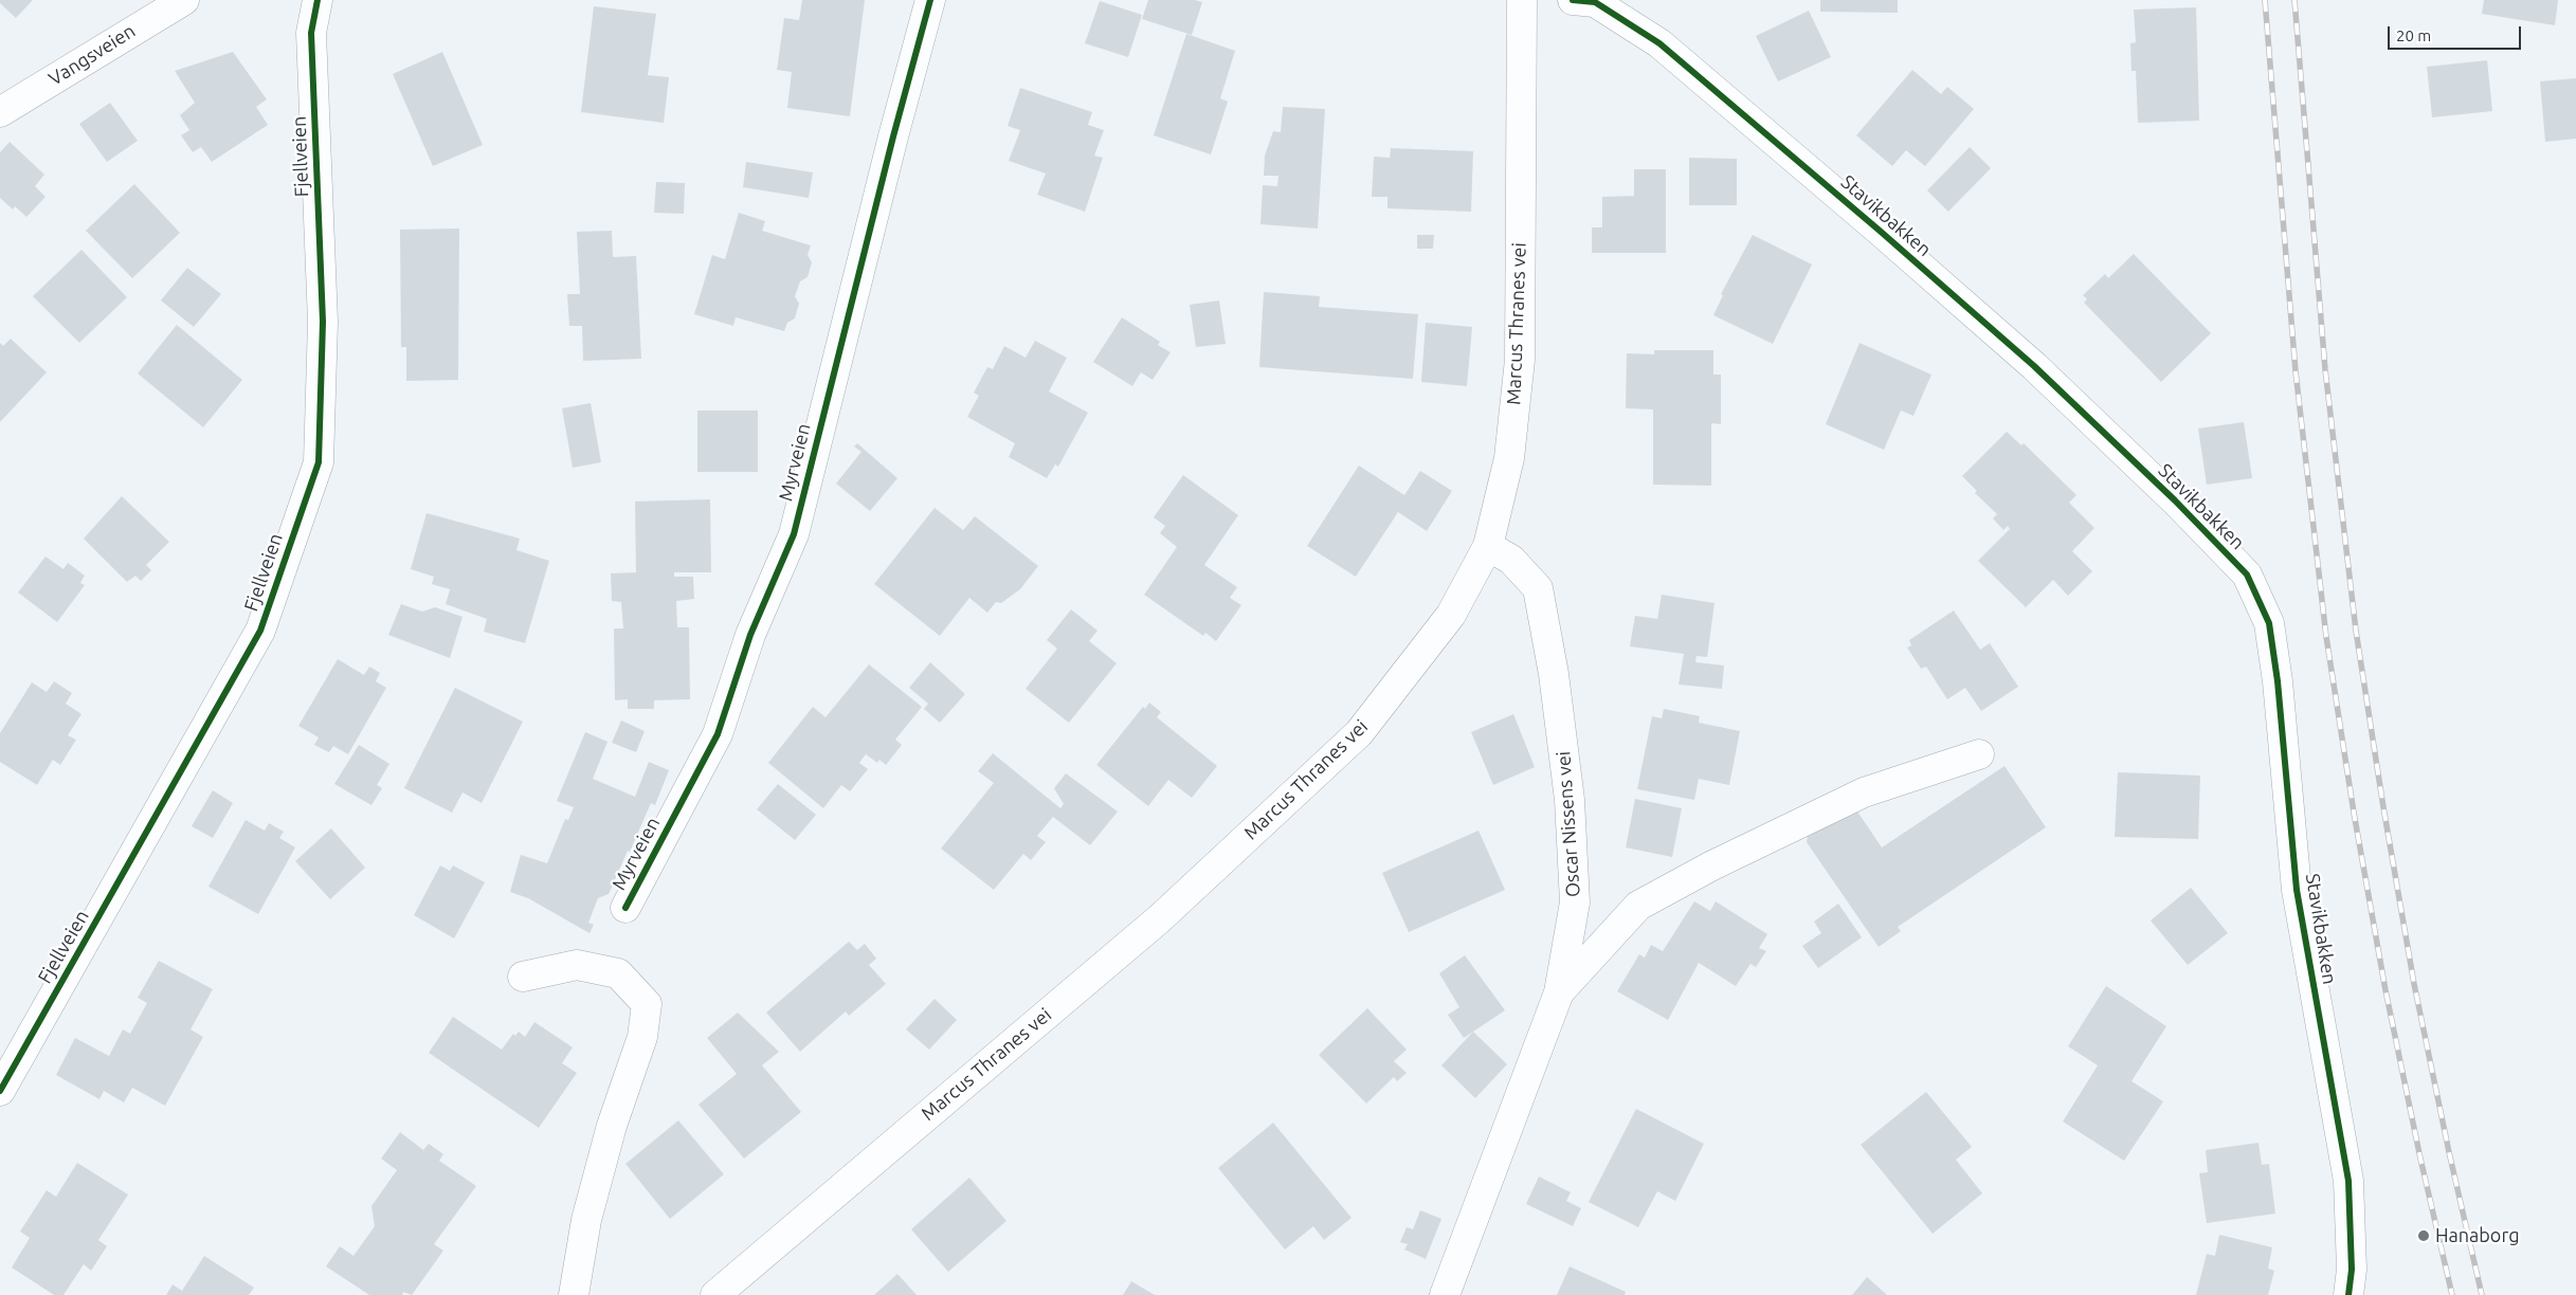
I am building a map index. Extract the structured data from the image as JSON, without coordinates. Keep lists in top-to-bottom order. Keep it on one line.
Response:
{"streets":{"street":["Vangsveien","Fjellveien","Stavikbakken","Marcus Thranes vei","Myrveien","Oscar Nissens vei"]},"crossings":[["Marcus Thranes vei","Oscar Nissens vei"]],"places":["Hanaborg"],"scale_bar":"20 m"}
